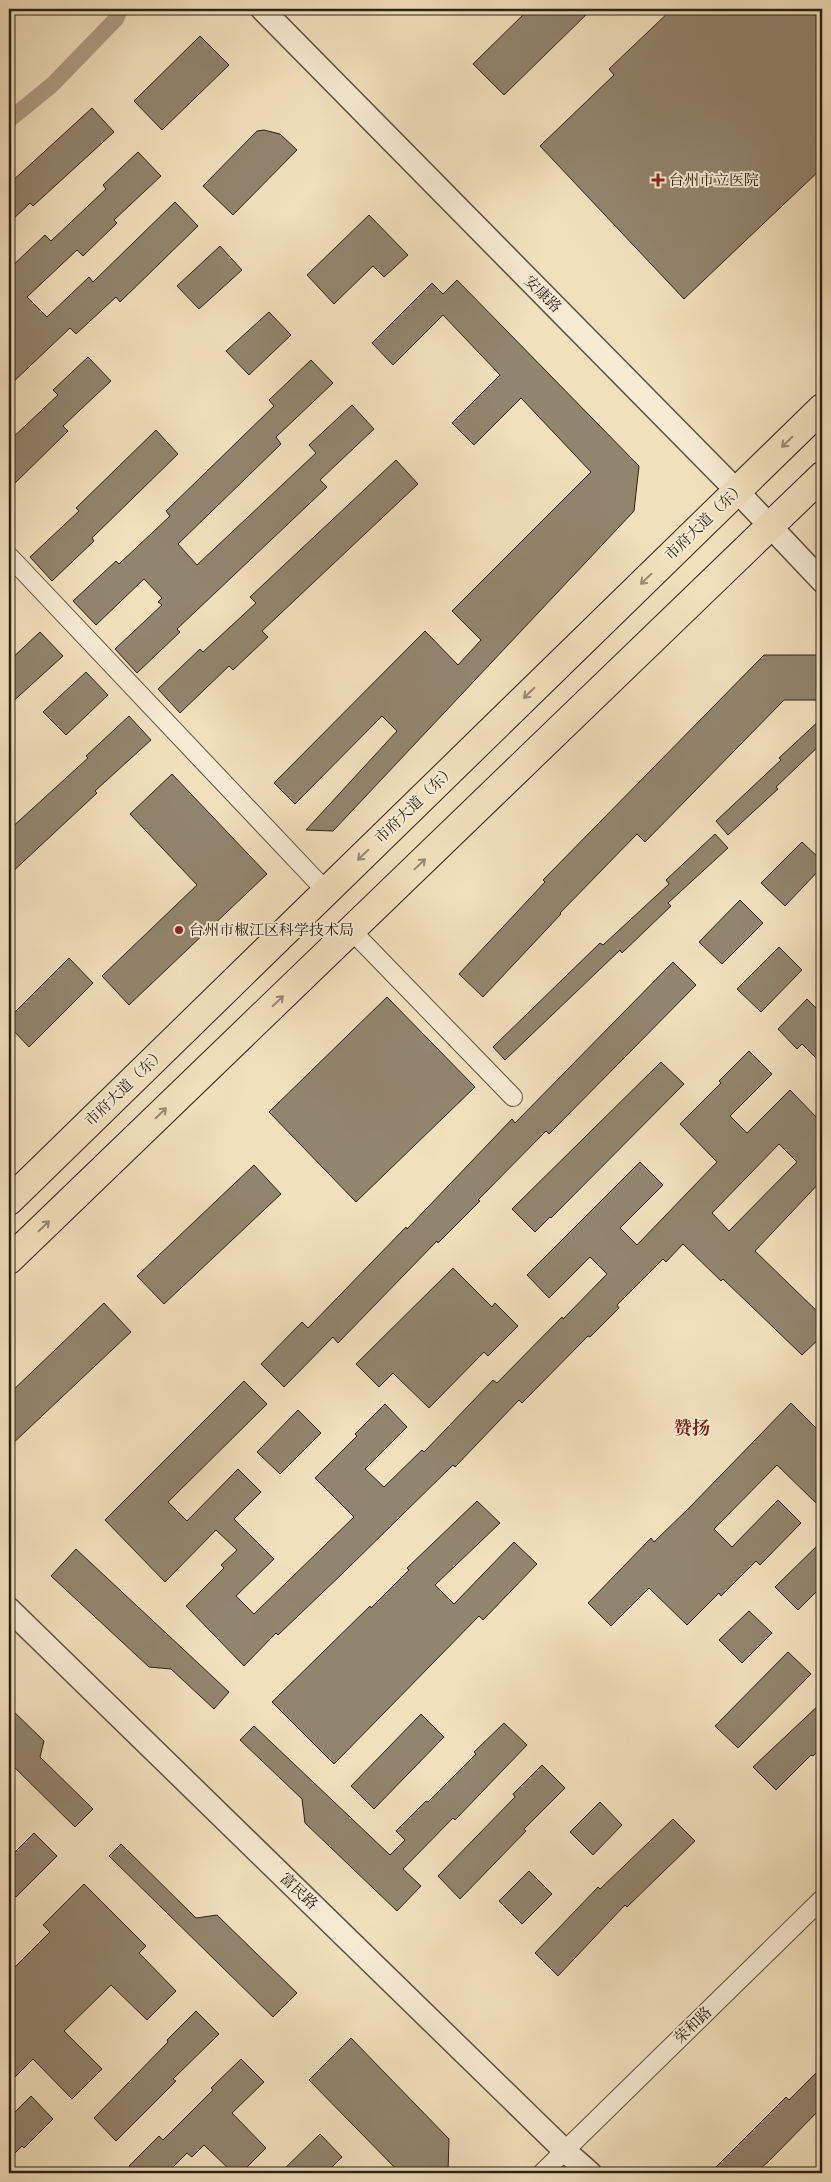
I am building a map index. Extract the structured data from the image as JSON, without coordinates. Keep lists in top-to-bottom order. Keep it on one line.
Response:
{"streets":{"main road":["市府大道（东）"],"street":["安康路","富民路","荣和路"]},"crossings":[["安康路","市府大道（东）"],["富民路","荣和路"]],"districts":["赞扬"],"places":{"health":["台州市立医院"],"other":["台州市椒江区科学技术局"]}}
